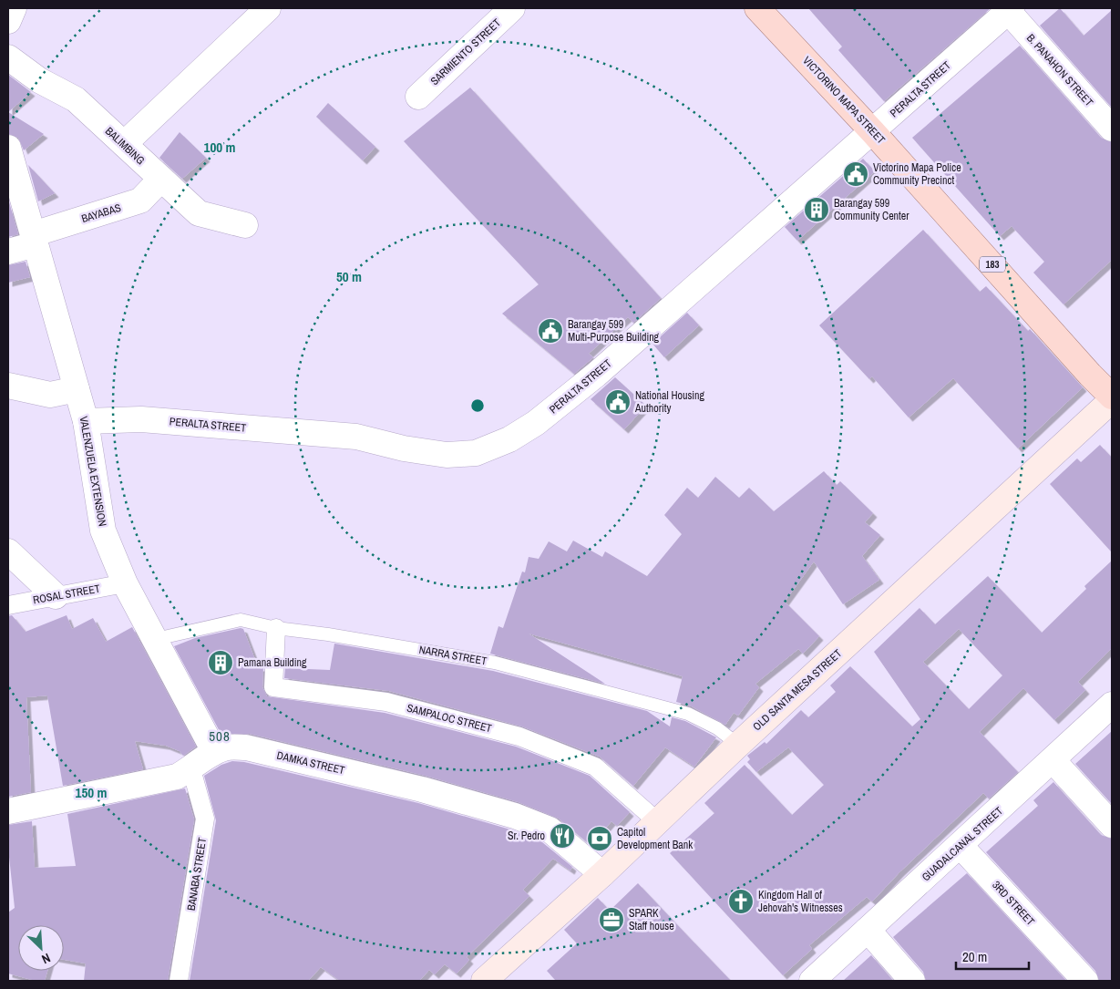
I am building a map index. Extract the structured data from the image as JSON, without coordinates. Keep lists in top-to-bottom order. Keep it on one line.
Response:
{"streets":{"main road":["VICTORINO MAPA STREET","183","OLD SANTA MESA STREET"],"street":["SARMIENTO STREET","B. PANAHON STREET","PERALTA STREET","BALIMBING","BAYABAS","VALENZUELA EXTENSION","ROSAL STREET","SAMPALOC STREET","DAMKA STREET","GUADALCANAL STREET","BANABA STREET","3RD STREET"],"lane":["NARRA STREET"]},"crossings":[["B. PANAHON STREET","PERALTA STREET"],["PERALTA STREET","VICTORINO MAPA STREET"],["PERALTA STREET","VALENZUELA EXTENSION"],["BALIMBING","BAYABAS"],["BAYABAS","VALENZUELA EXTENSION"],["VALENZUELA EXTENSION","ROSAL STREET"],["VALENZUELA EXTENSION","NARRA STREET"],["VALENZUELA EXTENSION","DAMKA STREET"],["NARRA STREET","OLD SANTA MESA STREET"],["NARRA STREET","SAMPALOC STREET"],["OLD SANTA MESA STREET","SAMPALOC STREET"],["OLD SANTA MESA STREET","DAMKA STREET"],["DAMKA STREET","BANABA STREET"],["GUADALCANAL STREET","3RD STREET"]],"districts":["508"],"places":{"public building":["Victorino Mapa Police Community Precinct","Barangay 599 Multi-Purpose Building","National Housing Authority"],"building":["Barangay 599 Community Center","Pamana Building"],"restaurant":["Sr. Pedro"],"bank":["Capitol Development Bank"],"church":["Kingdom Hall of Jehovah's Witnesses"],"office":["SPARK Staff house"]},"scale_bar":"20 m","north":"bottom right","rings":["100 m","50 m","150 m"]}
